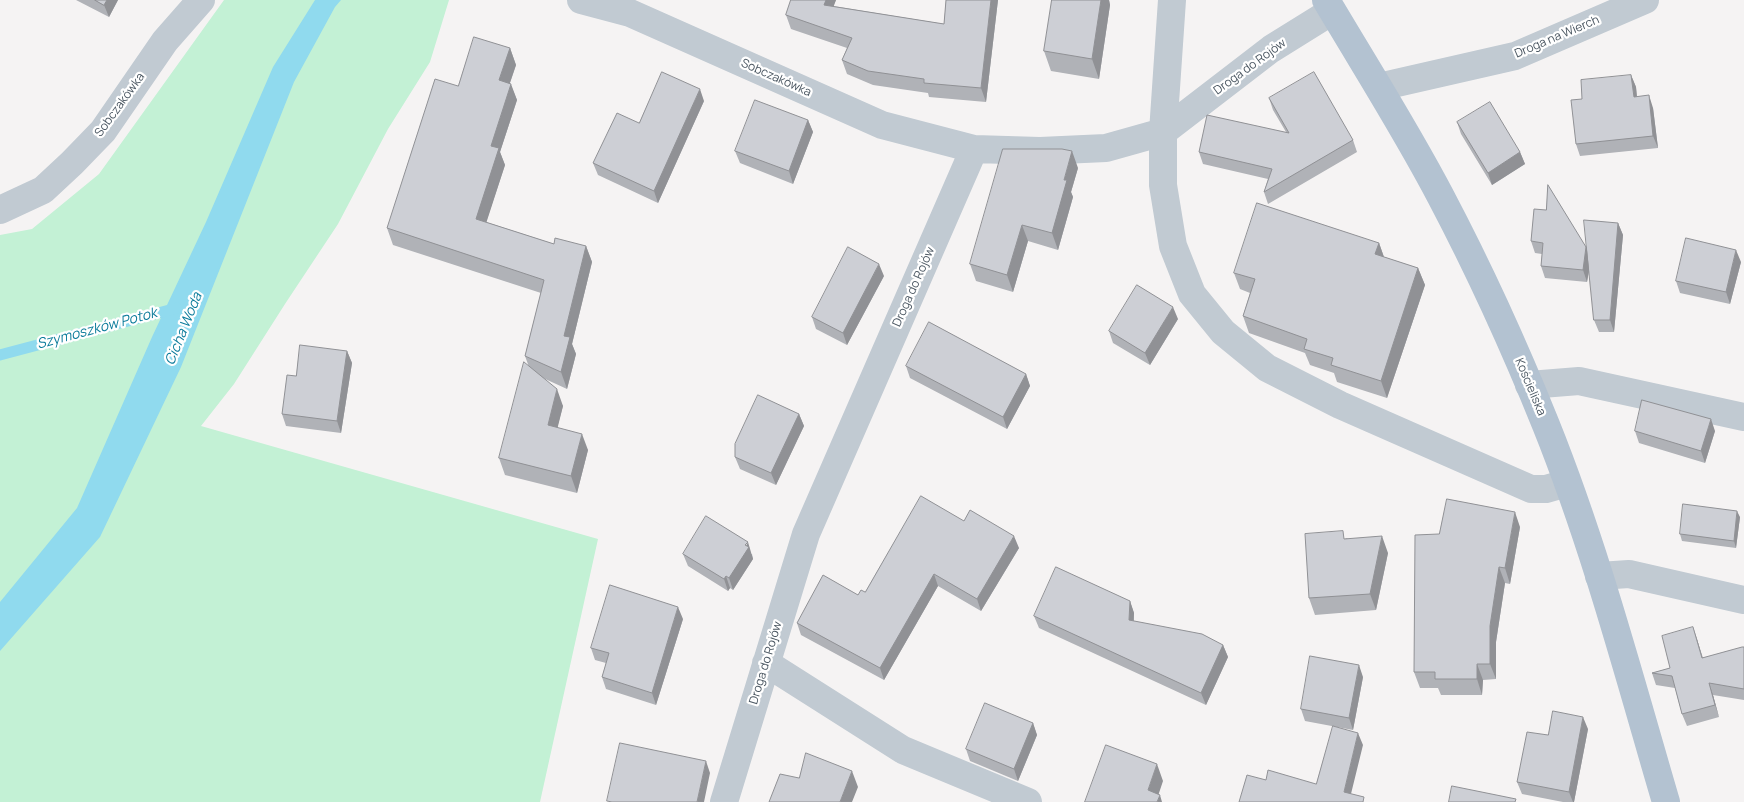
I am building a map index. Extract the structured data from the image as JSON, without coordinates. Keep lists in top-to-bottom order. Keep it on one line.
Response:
{"streets":{"main road":["Kościeliska"],"street":["Droga na Wierch","Droga do Rojów","Sobczakówka"]},"crossings":[["Droga na Wierch","Kościeliska"],["Droga do Rojów","Sobczakówka"],["Droga do Rojów","Kościeliska"]],"water":["Szymoszków Potok","Cicha Woda"]}
